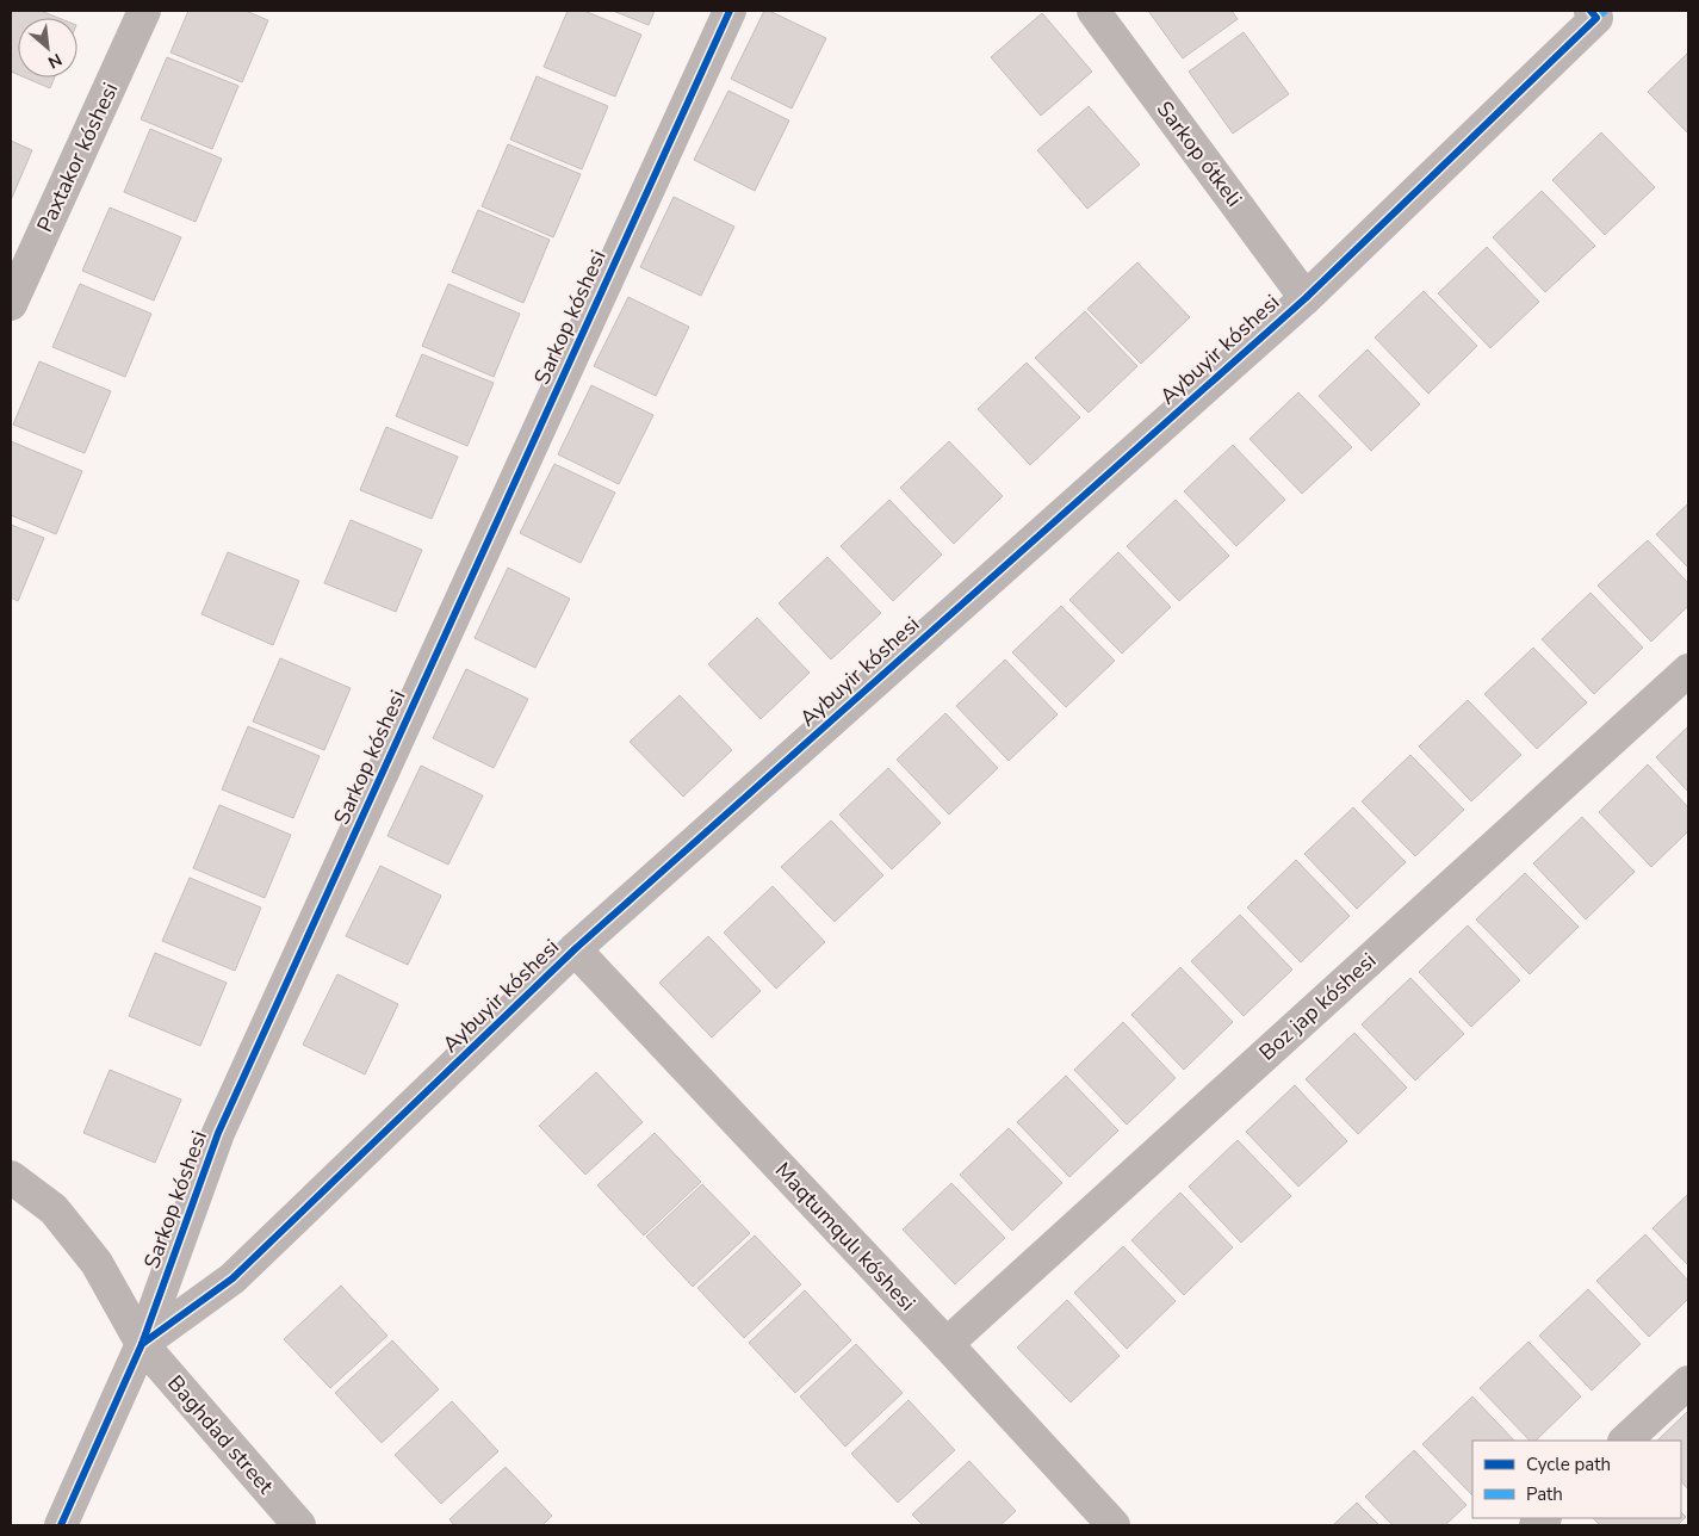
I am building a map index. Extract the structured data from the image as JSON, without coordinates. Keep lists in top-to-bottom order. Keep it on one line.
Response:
{"streets":{"street":["Sarkop ótkeli","Paxtakor kóshesi","Sarkop kóshesi","Aybuyir kóshesi","Boz jap kóshesi","Maqtumqulı kóshesi","Baghdad street"]},"crossings":[["Sarkop ótkeli","Aybuyir kóshesi"],["Sarkop kóshesi","Aybuyir kóshesi"],["Sarkop kóshesi","Baghdad street"],["Aybuyir kóshesi","Maqtumqulı kóshesi"],["Aybuyir kóshesi","Baghdad street"],["Boz jap kóshesi","Maqtumqulı kóshesi"]],"legend":["Cycle path","Path"],"north":"bottom right"}
